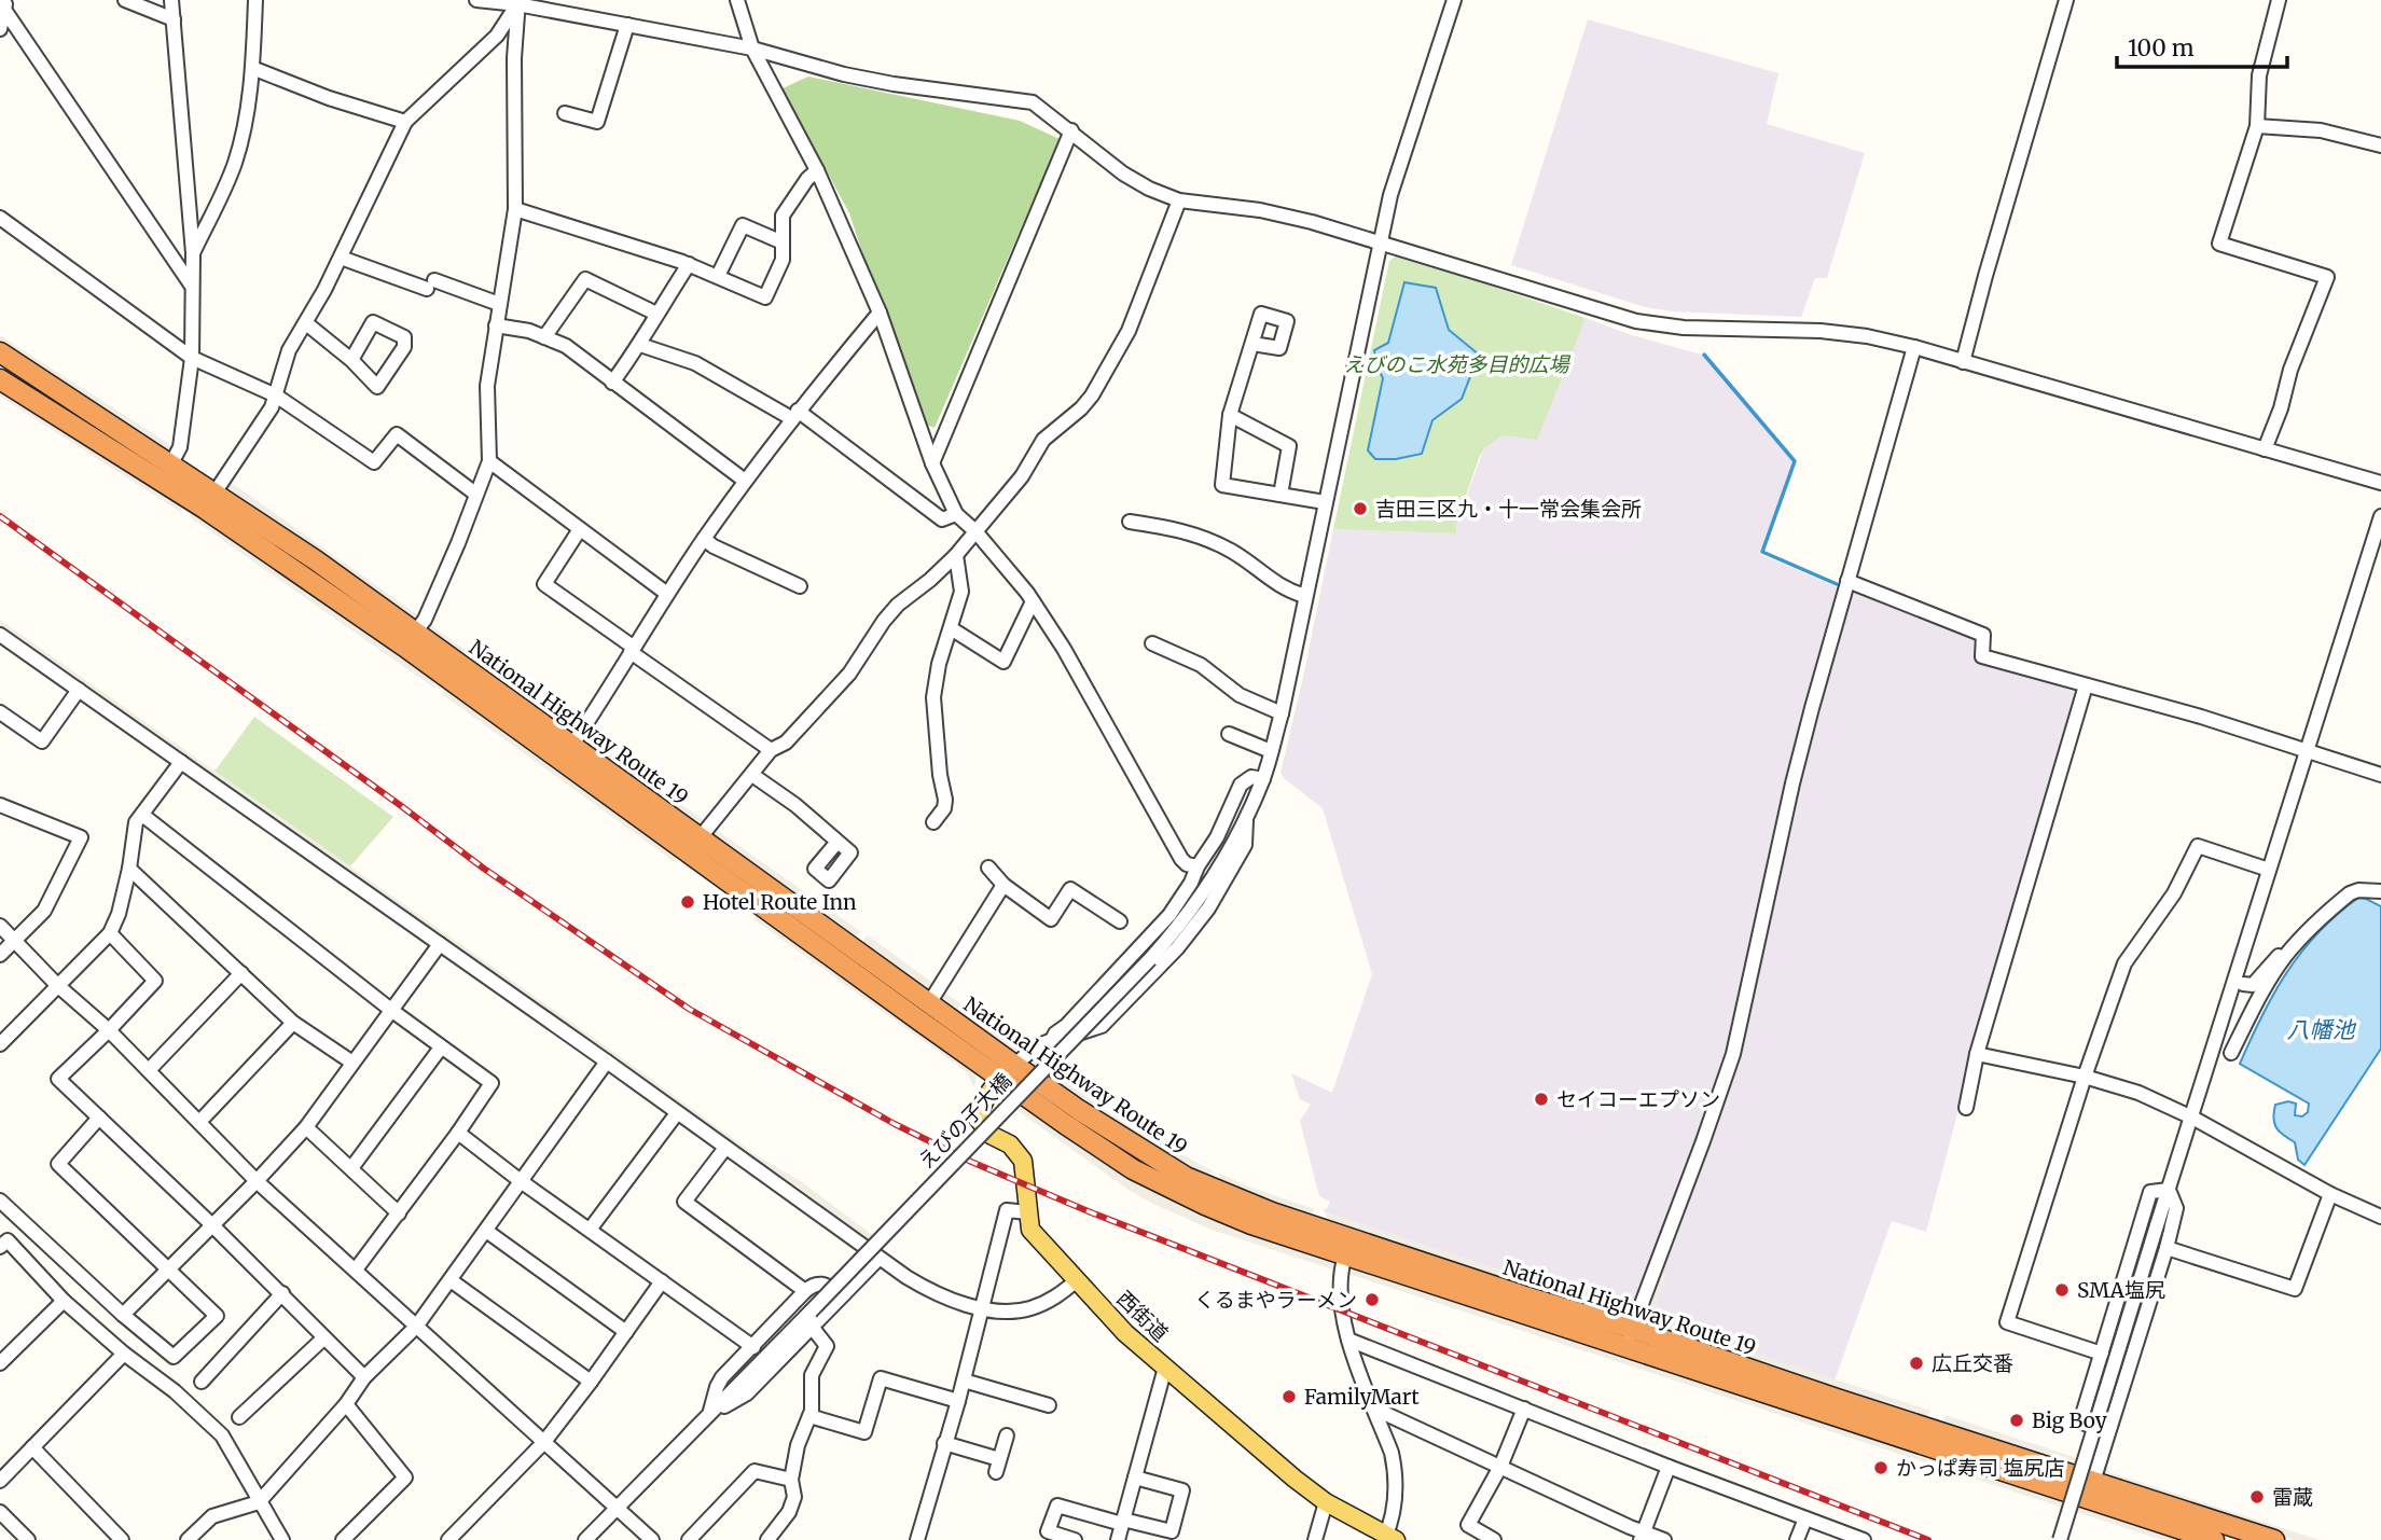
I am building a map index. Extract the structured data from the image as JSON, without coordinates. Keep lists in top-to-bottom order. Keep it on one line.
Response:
{"streets":{"highway":["National Highway Route 19"],"main road":["西街道"],"street":["えびの子大橋"]},"crossings":[["National Highway Route 19","西街道"]],"water":["八幡池"],"parks":["えびのこ水苑多目的広場"],"places":["吉田三区九・十一常会集会所","Hotel Route Inn","セイコーエプソン","SMA塩尻","くるまやラーメン","広丘交番","FamilyMart","Big Boy","かっぱ寿司 塩尻店","雷蔵"],"scale_bar":"100 m"}
